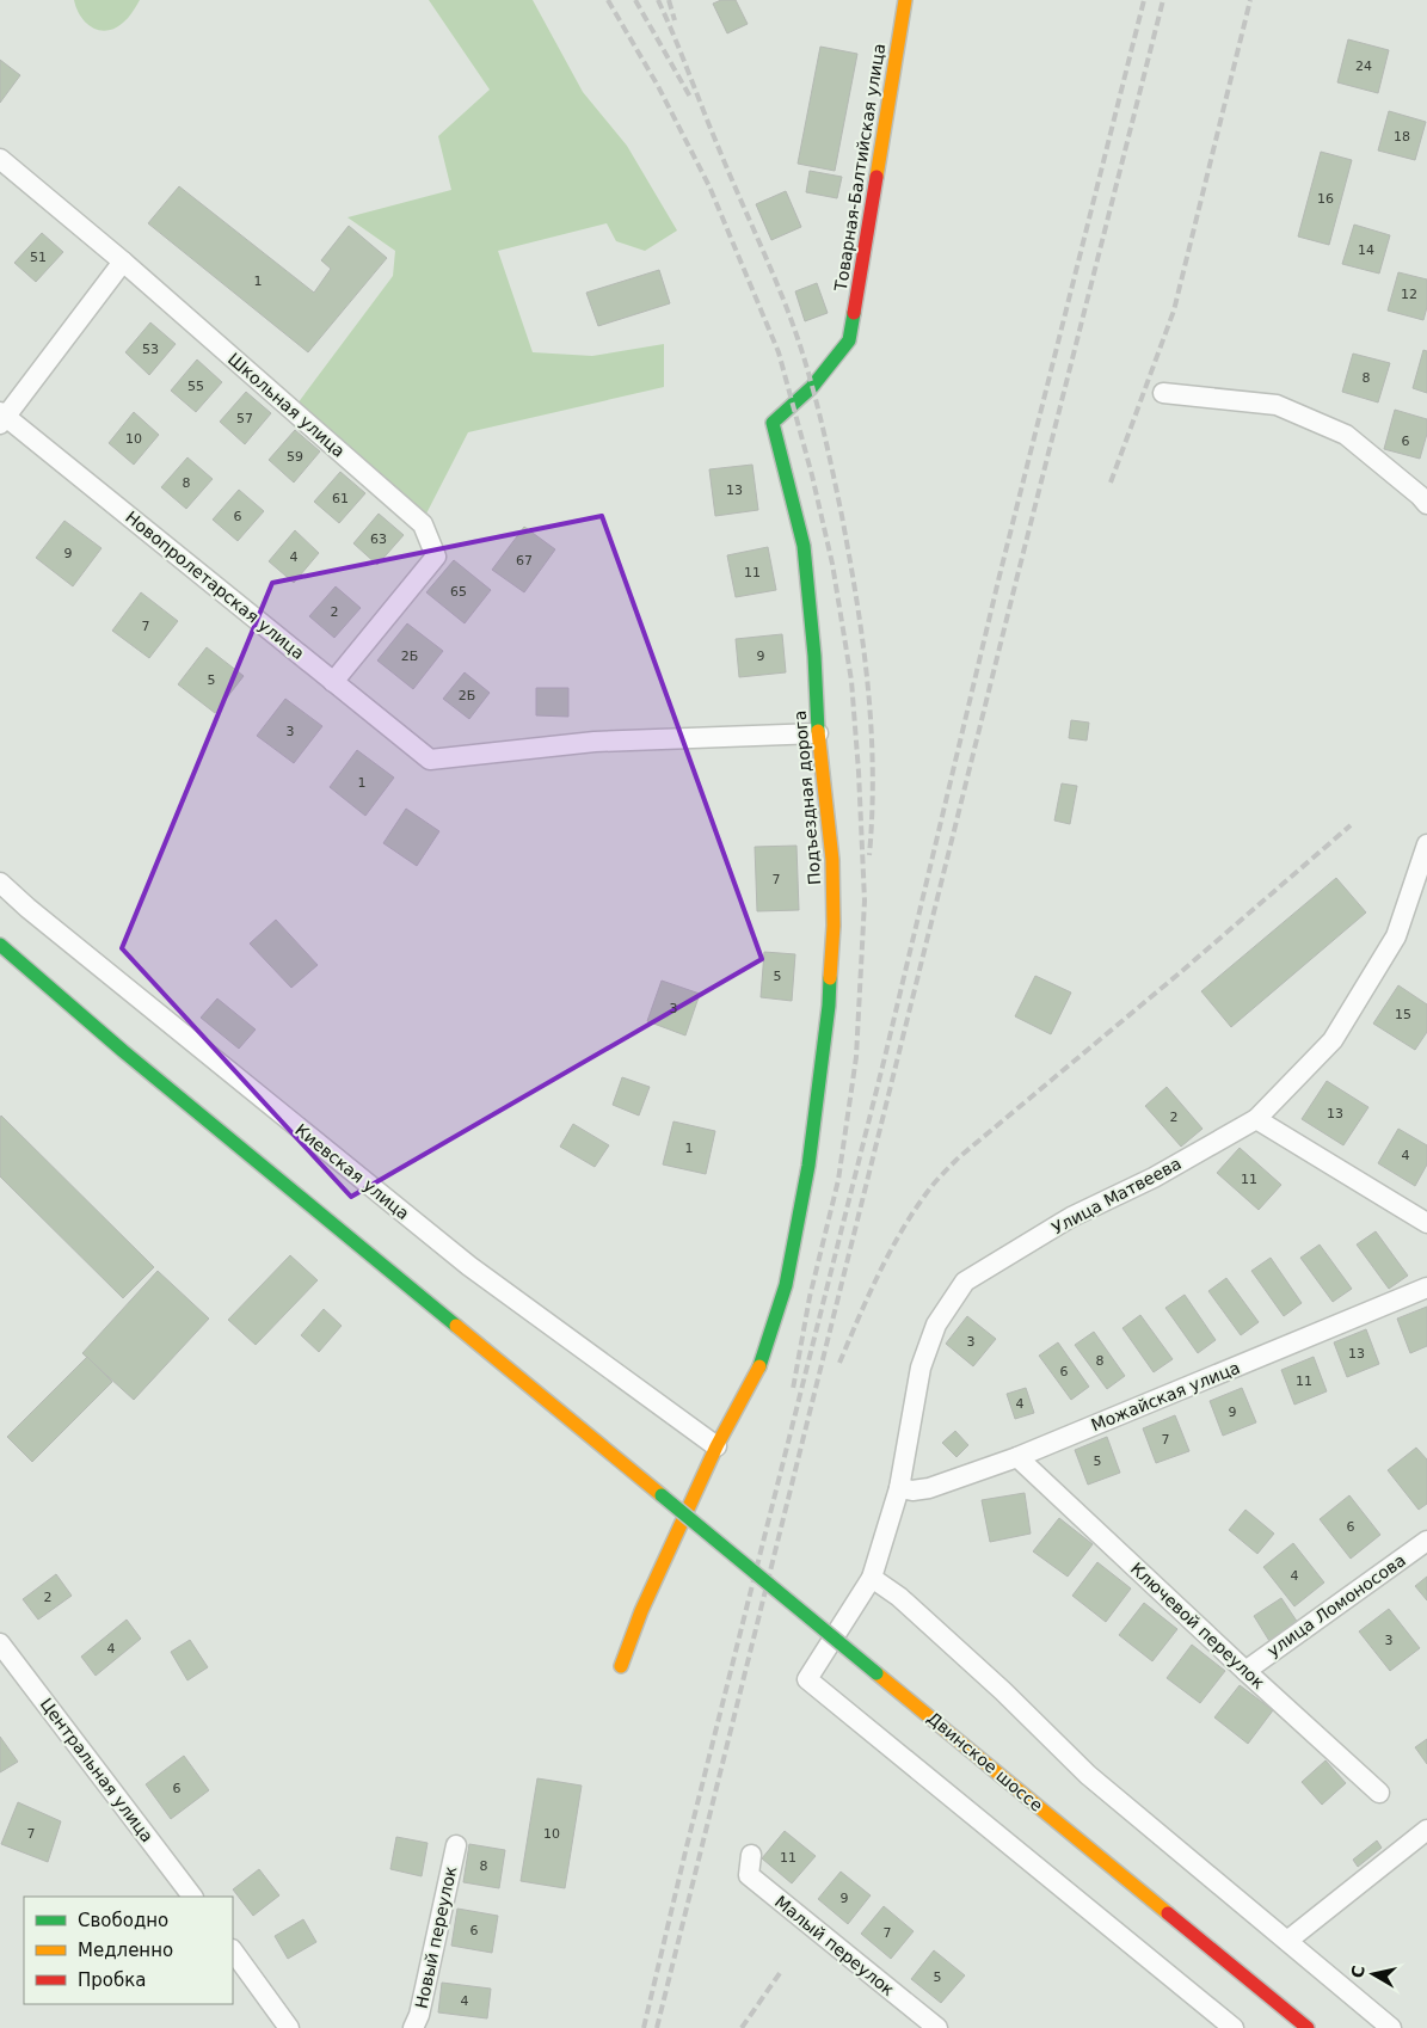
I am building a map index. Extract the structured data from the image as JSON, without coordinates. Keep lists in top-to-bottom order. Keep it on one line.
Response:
{"streets":{"street":["Товарная-Балтийская улица","Школьная улица","Новопролетарская улица","Подъездная дорога","Киевская улица","Улица Матвеева","Можайская улица","улица Ломоносова","Ключевой переулок","Двинское шоссе","Центральная улица","Новый переулок","Малый переулок"]},"crossings":[["Товарная-Балтийская улица","Подъездная дорога"],["Школьная улица","Новопролетарская улица"],["Новопролетарская улица","Подъездная дорога"],["Подъездная дорога","Киевская улица"],["Улица Матвеева","Можайская улица"],["Можайская улица","Ключевой переулок"],["улица Ломоносова","Ключевой переулок"]],"house_numbers":["24","18","16","14","51","1","12","53","8","55","57","10","6","59","8","13","61","6","63","9","4","67","11","65","2","7","2Б","9","5","2Б","3","1","7","5","3","15","13","2","1","4","11","3","13","8","6","11","4","9","7","5","6","4","2","3","4","6","7","10","11","8","9","6","7","5","4"],"legend":["Свободно","Медленно","Пробка"],"north":"left"}
